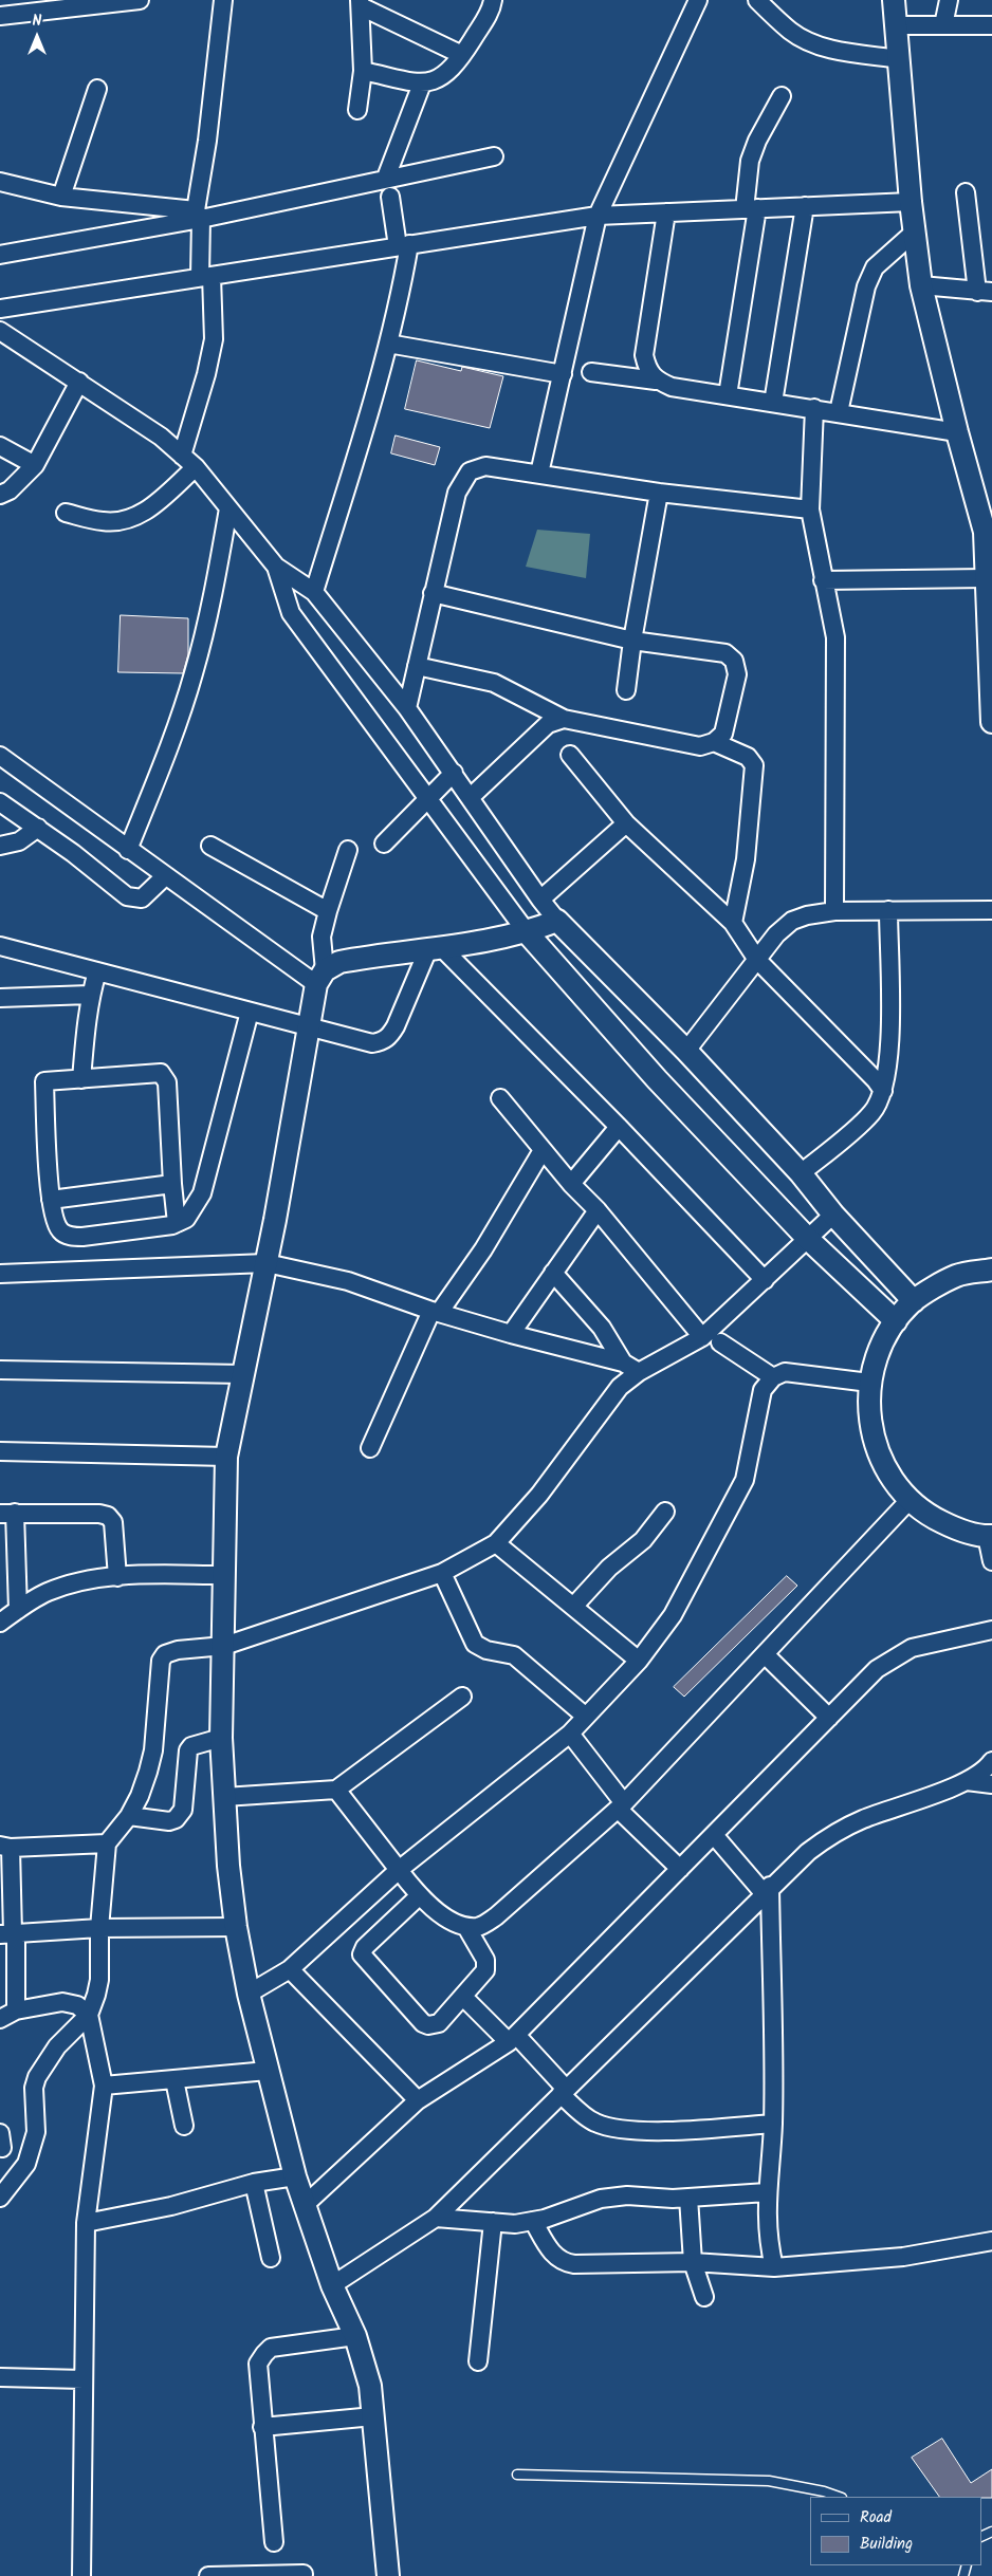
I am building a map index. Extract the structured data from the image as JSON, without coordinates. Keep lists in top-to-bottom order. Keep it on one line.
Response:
{"legend":["Road","Building"],"north":"top"}
